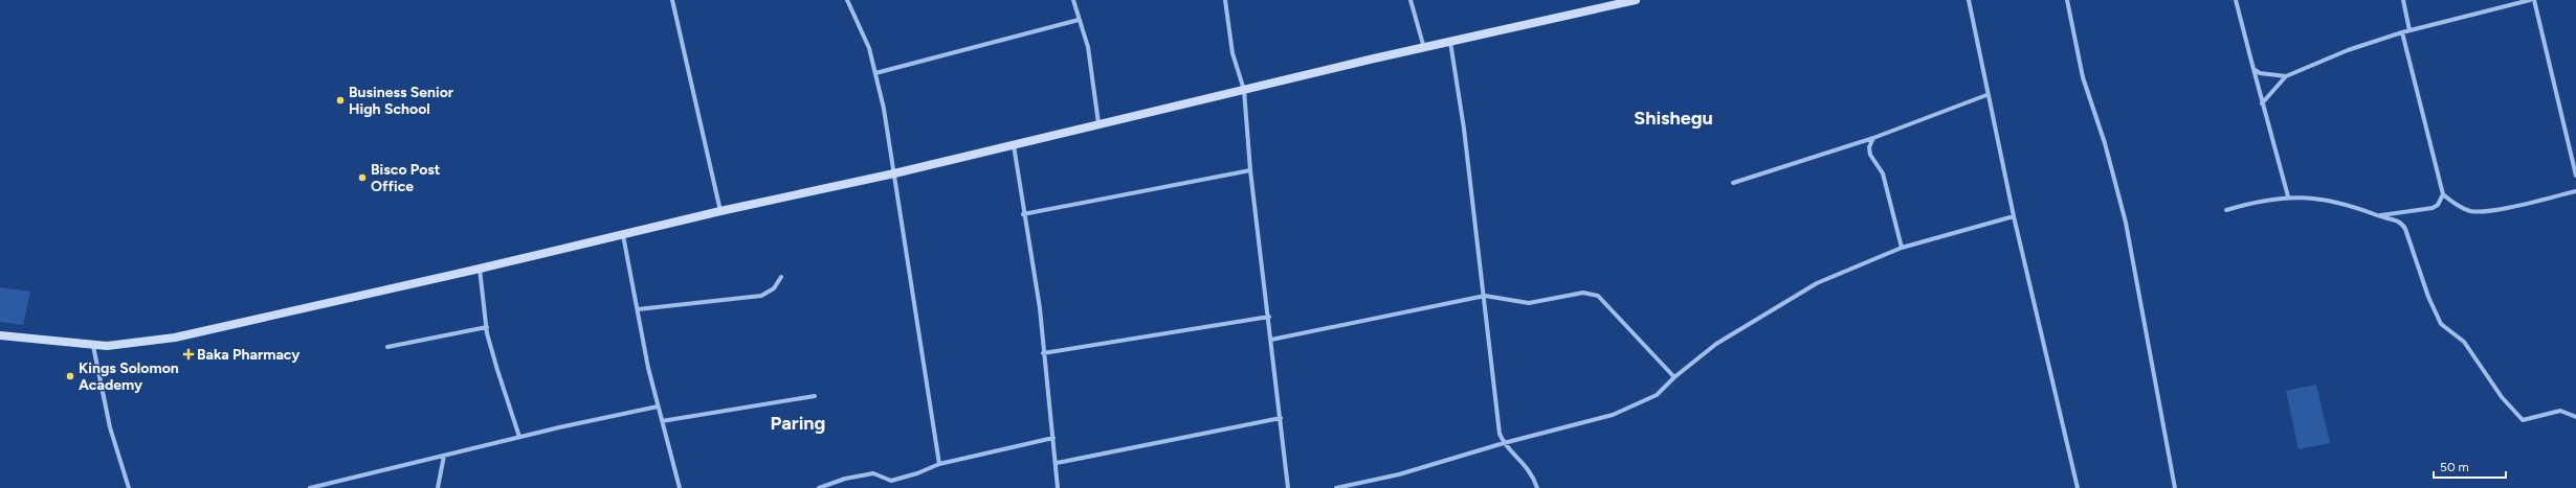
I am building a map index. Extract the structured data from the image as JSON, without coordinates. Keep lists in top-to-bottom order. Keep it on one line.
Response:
{"districts":["Shishegu","Paring"],"places":{"other":["Business Senior High School","Bisco Post Office","Kings Solomon Academy"],"health":["Baka Pharmacy"]},"scale_bar":"50 m"}
